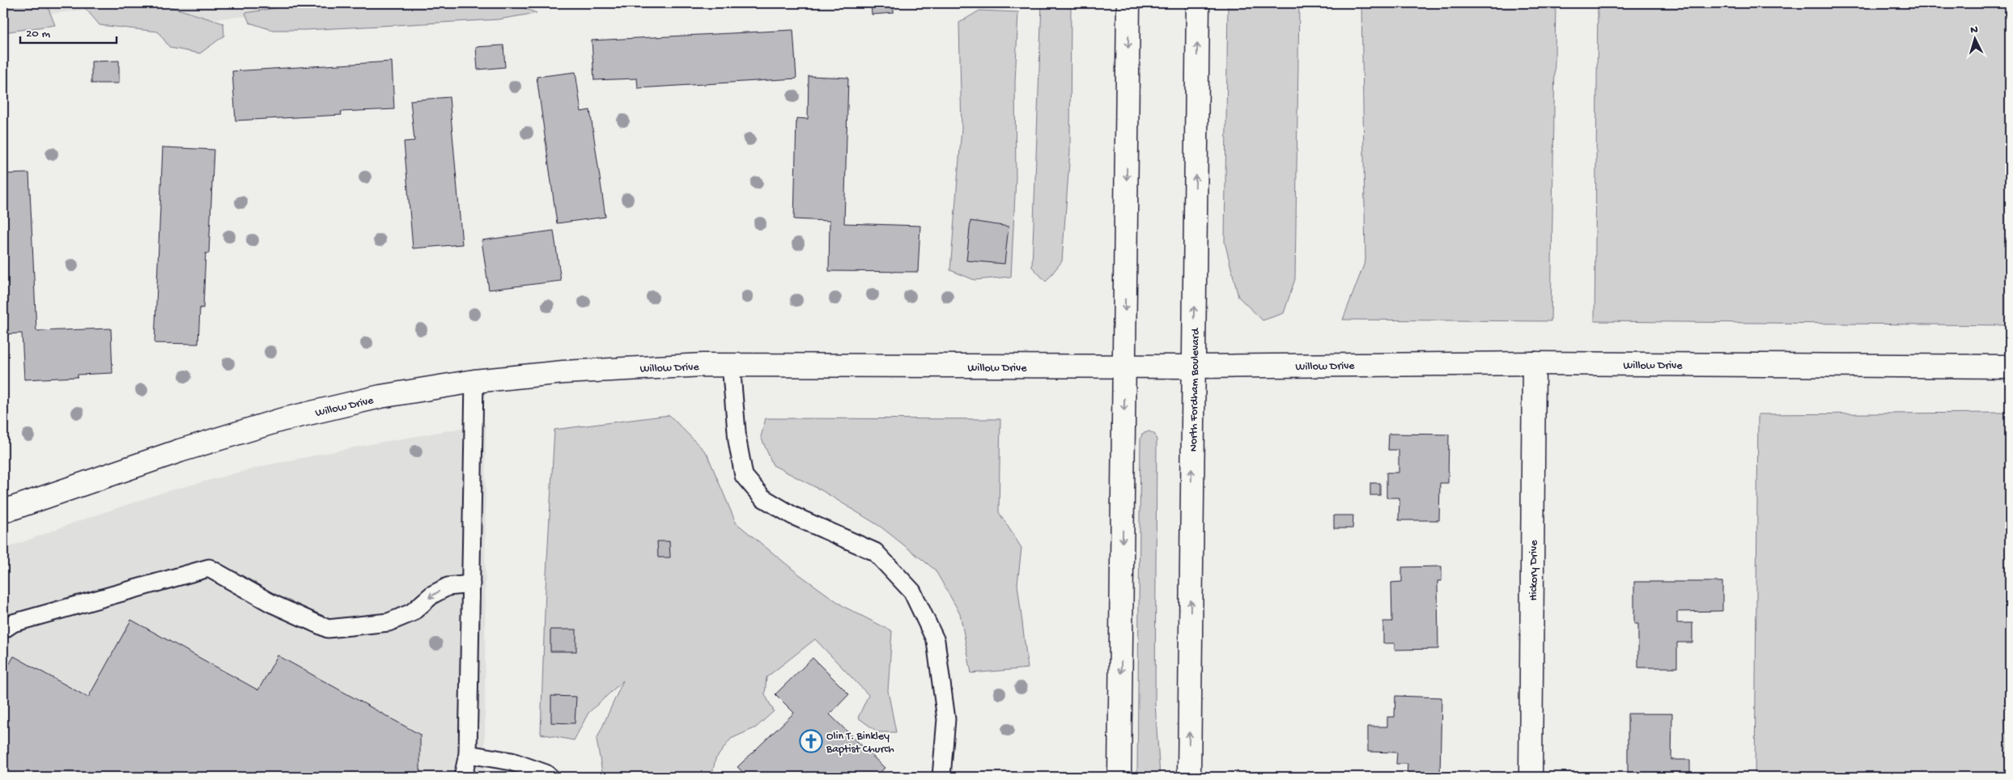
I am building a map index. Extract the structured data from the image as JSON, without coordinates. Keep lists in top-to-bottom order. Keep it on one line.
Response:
{"streets":{"main road":["Willow Drive","North Fordham Boulevard","Hickory Drive"]},"crossings":[["Willow Drive","North Fordham Boulevard"],["Willow Drive","Hickory Drive"]],"places":{"church":["Olin T. Binkley Baptist Church"]},"scale_bar":"20 m","north":"top"}
